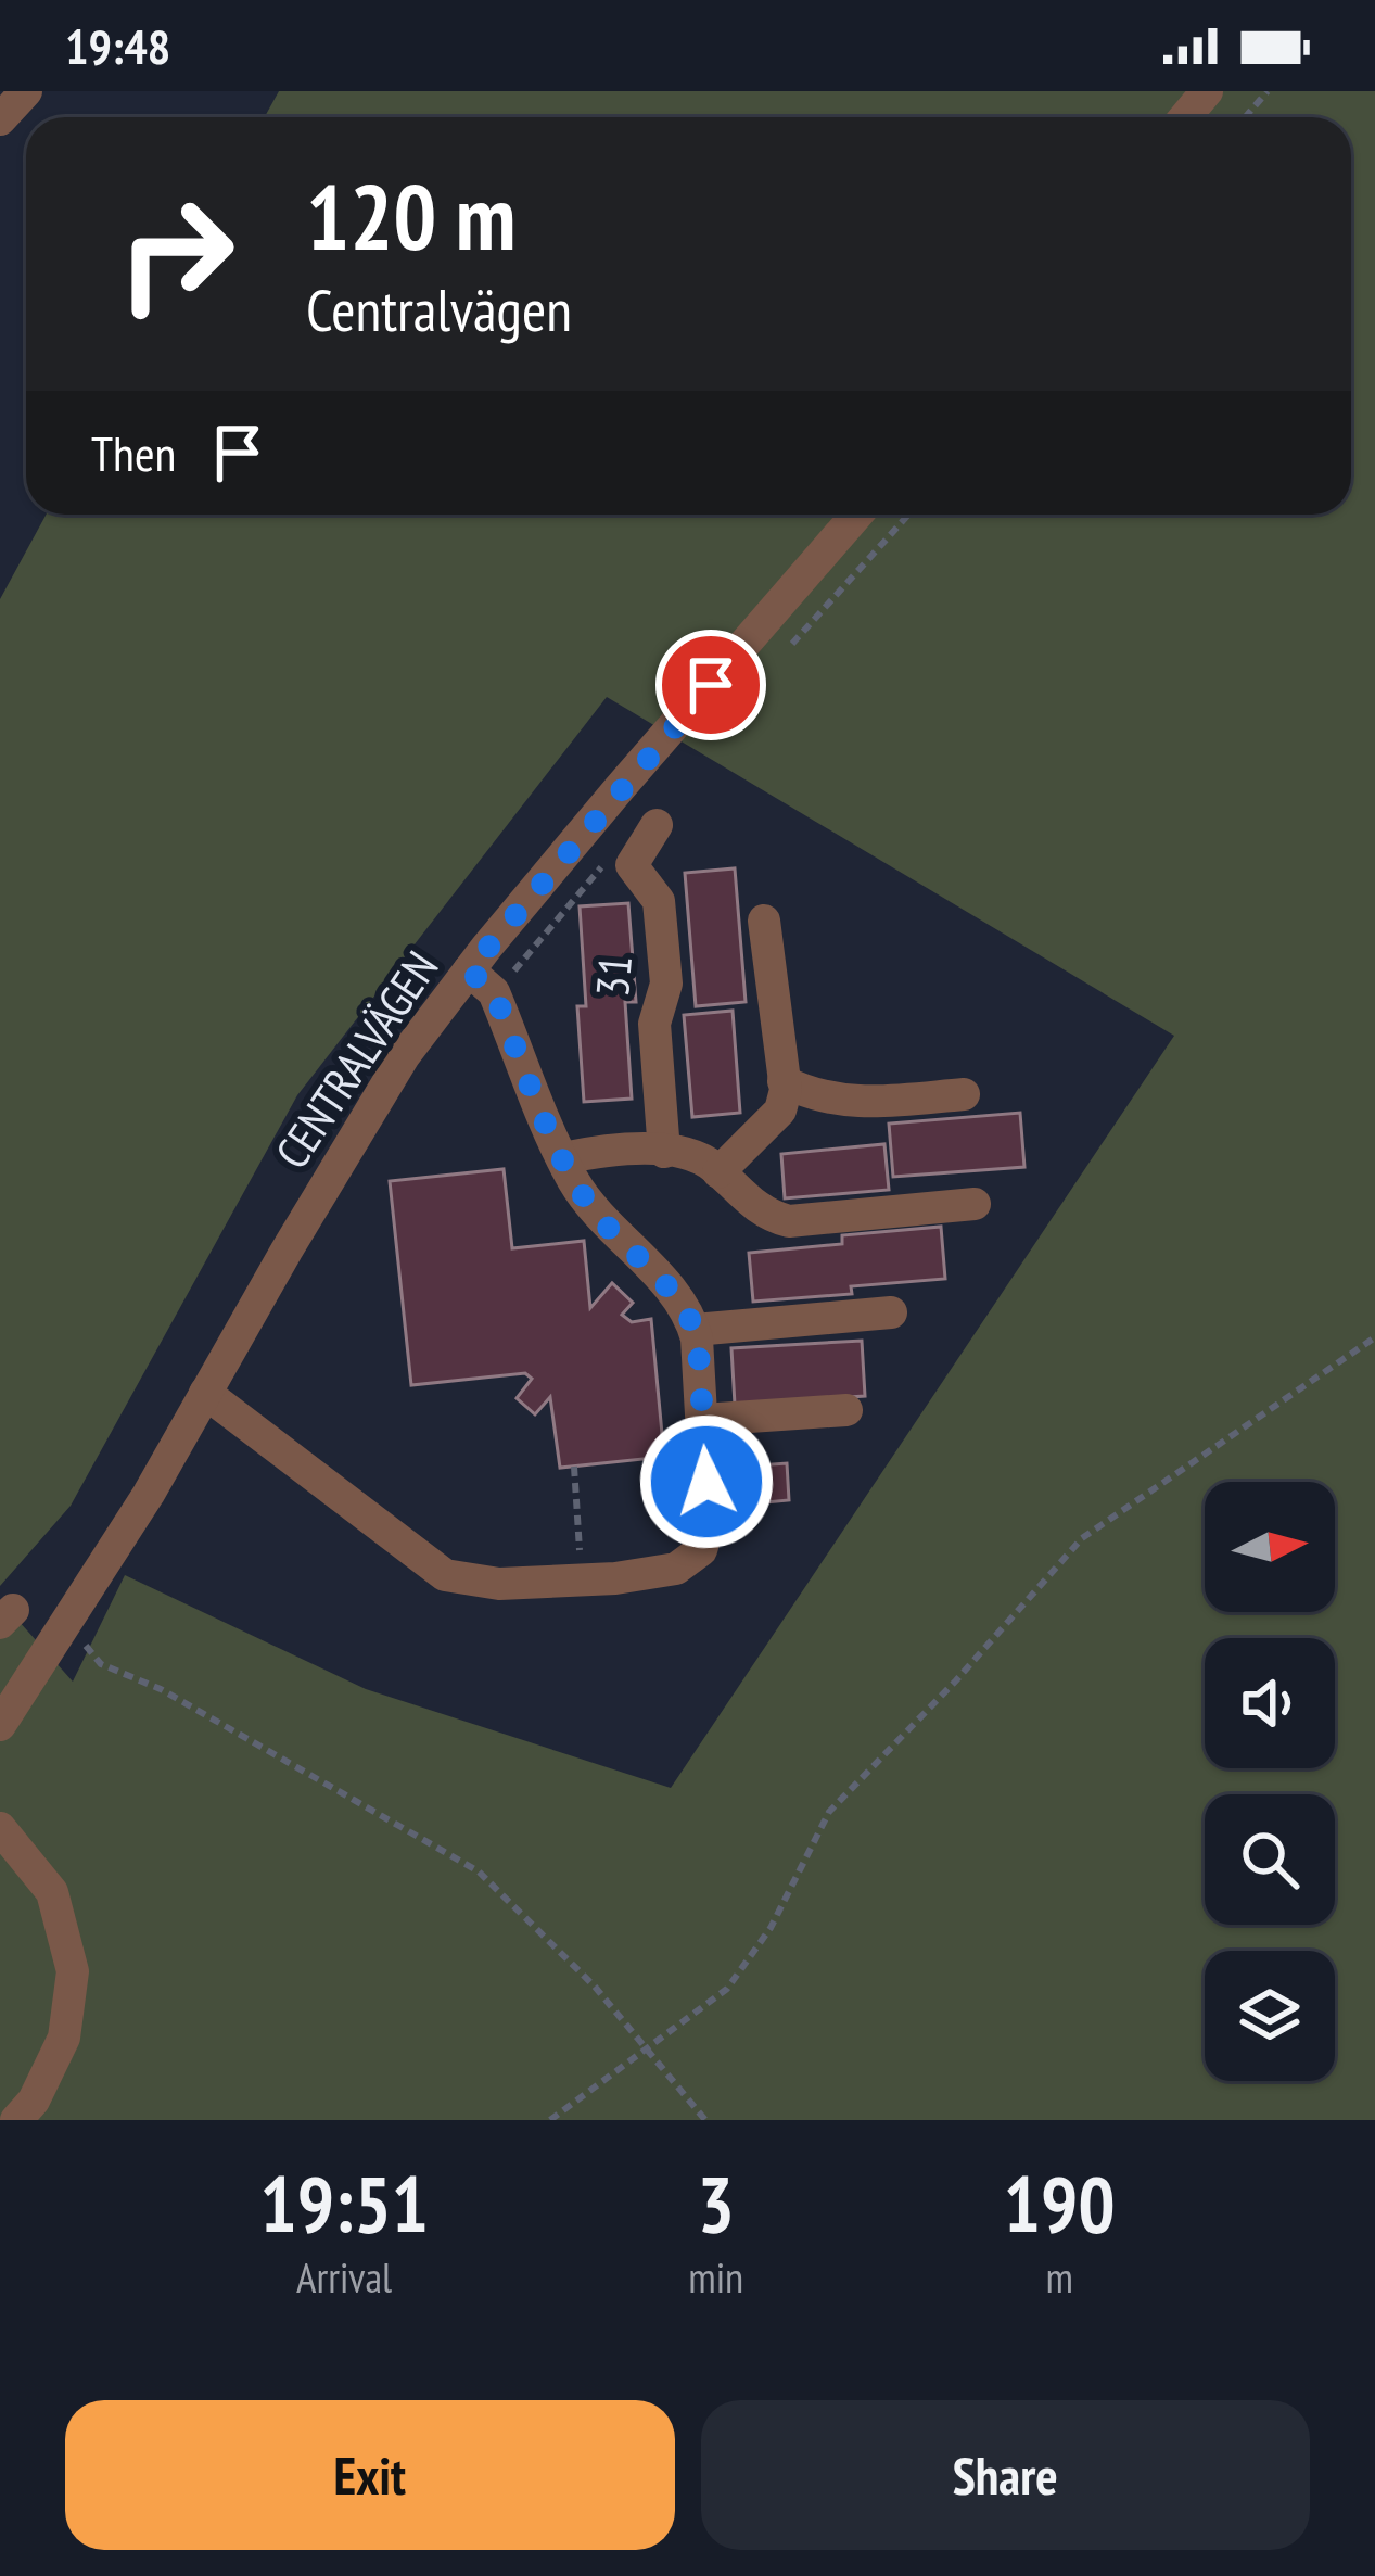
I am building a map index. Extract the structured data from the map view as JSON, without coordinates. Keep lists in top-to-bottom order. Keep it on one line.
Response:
{"streets":{"street":["31","CENTRALVÄGEN"]},"north":"right","page":{"status":"19:48","turn":["120 m","Centralvägen"],"then":"Then","eta":["19:51","Arrival","3","min","190","m"],"buttons":["Exit","Share"]}}
